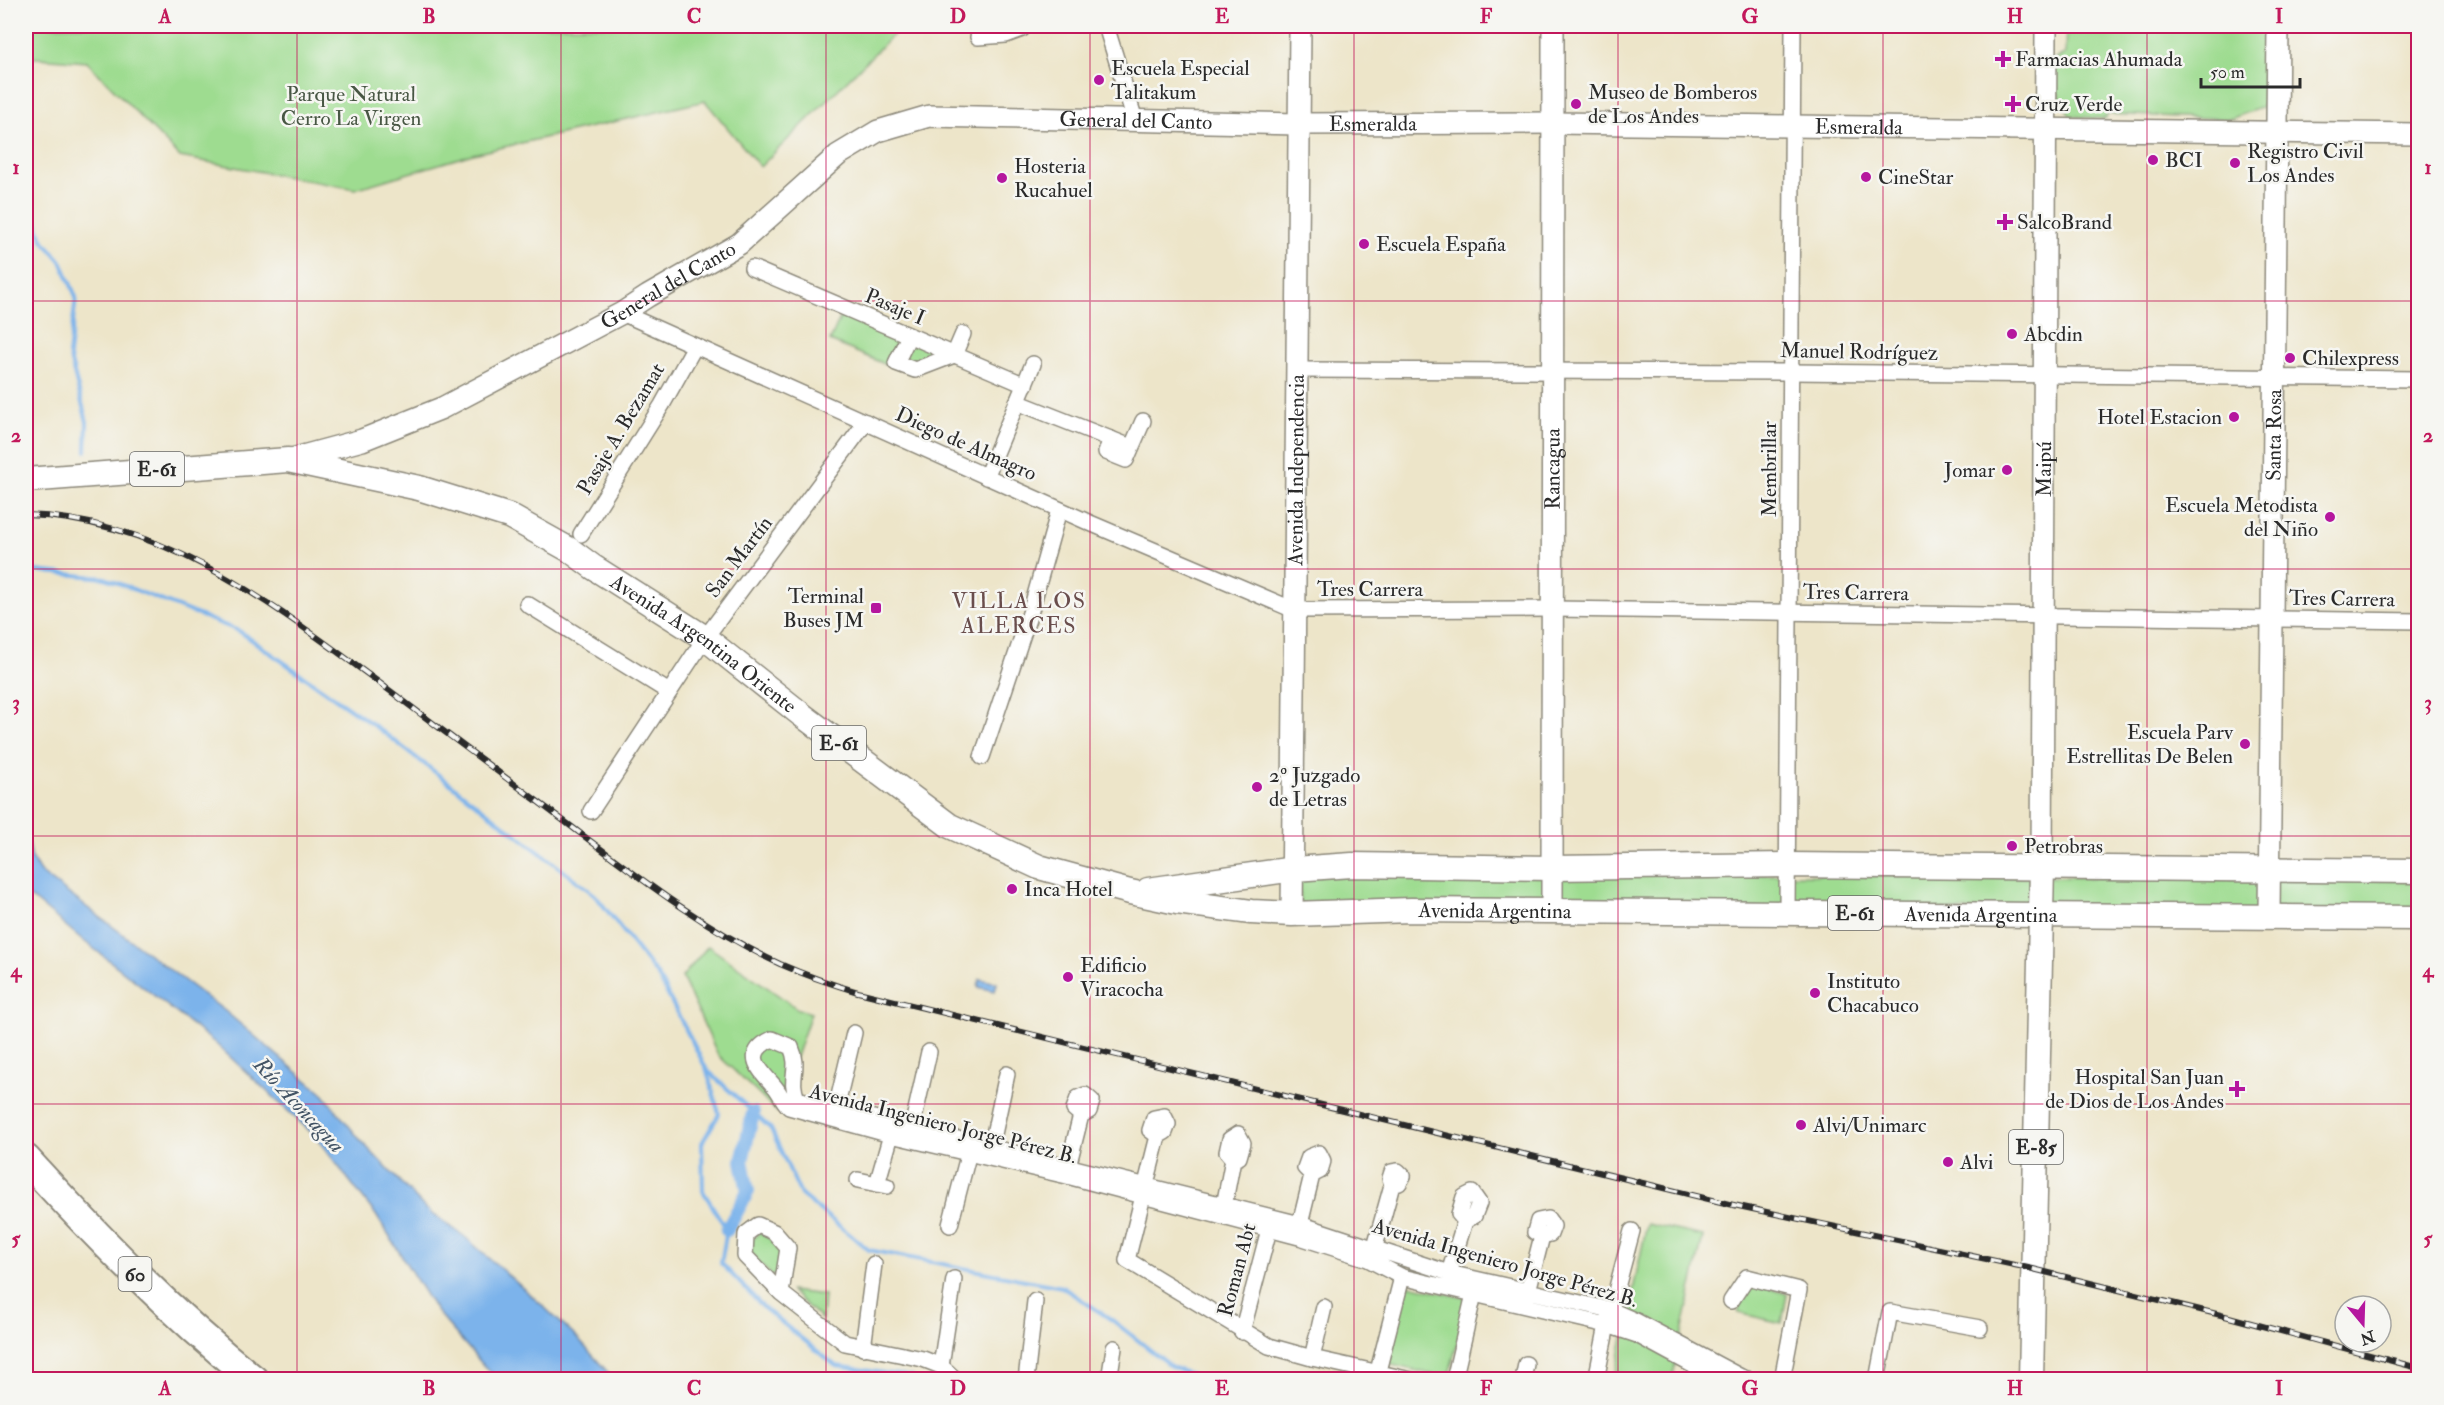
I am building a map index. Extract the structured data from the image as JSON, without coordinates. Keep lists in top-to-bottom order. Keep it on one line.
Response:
{"streets":{"highway":["60"],"main road":["General del Canto","Esmeralda","Santa Rosa","Rancagua","E-61","Avenida Independencia","Maipú","Avenida Argentina Oriente","Avenida Argentina","E-85"],"street":["Pasaje I","Manuel Rodríguez","Pasaje A. Bezamat","Diego de Almagro","Membrillar","San Martín","Tres Carrera","Avenida Ingeniero Jorge Pérez B.","Roman Abt"]},"crossings":[["General del Canto","Esmeralda"],["General del Canto","Diego de Almagro"],["General del Canto","Avenida Independencia"],["General del Canto","Avenida Argentina Oriente"],["Esmeralda","Santa Rosa"],["Esmeralda","Rancagua"],["Esmeralda","Membrillar"],["Esmeralda","Avenida Independencia"],["Esmeralda","Maipú"],["Manuel Rodríguez","Santa Rosa"],["Manuel Rodríguez","Rancagua"],["Manuel Rodríguez","Membrillar"],["Manuel Rodríguez","Avenida Independencia"],["Manuel Rodríguez","Maipú"],["Pasaje A. Bezamat","Diego de Almagro"],["Santa Rosa","Tres Carrera"],["Santa Rosa","Avenida Argentina"],["Diego de Almagro","Avenida Independencia"],["Diego de Almagro","San Martín"],["Diego de Almagro","Tres Carrera"],["Rancagua","Tres Carrera"],["Rancagua","Avenida Argentina"],["Membrillar","Tres Carrera"],["Membrillar","Avenida Argentina"],["Avenida Independencia","Tres Carrera"],["Avenida Independencia","Avenida Argentina Oriente"],["Avenida Independencia","Avenida Argentina"],["Maipú","Tres Carrera"],["Maipú","Avenida Argentina"],["Maipú","E-85"],["San Martín","Avenida Argentina Oriente"],["Avenida Argentina Oriente","Avenida Argentina"],["Avenida Argentina","E-85"],["Avenida Ingeniero Jorge Pérez B.","Roman Abt"]],"districts":["VILLA LOS ALERCES"],"water":["Río Aconcagua"],"parks":["Parque Natural Cerro La Virgen"],"places":{"health":["Farmacias Ahumada","Cruz Verde","SalcoBrand","Hospital San Juan de Dios de Los Andes"],"other":["Escuela Especial Talitakum","Museo de Bomberos de Los Andes","BCI","Registro Civil Los Andes","CineStar","Hosteria Rucahuel","Escuela España","Abcdin","Chilexpress","Hotel Estacion","Jomar","Escuela Metodista del Niño","Escuela Parv Estrellitas De Belen","2º Juzgado de Letras","Petrobras","Inca Hotel","Edificio Viracocha","Instituto Chacabuco","Alvi/Unimarc","Alvi"],"transit":["Terminal Buses JM"]},"scale_bar":"50 m","north":"bottom","grid":{"columns":["A","B","C","D","E","F","G","H","I"],"rows":["1","2","3","4","5"]}}
